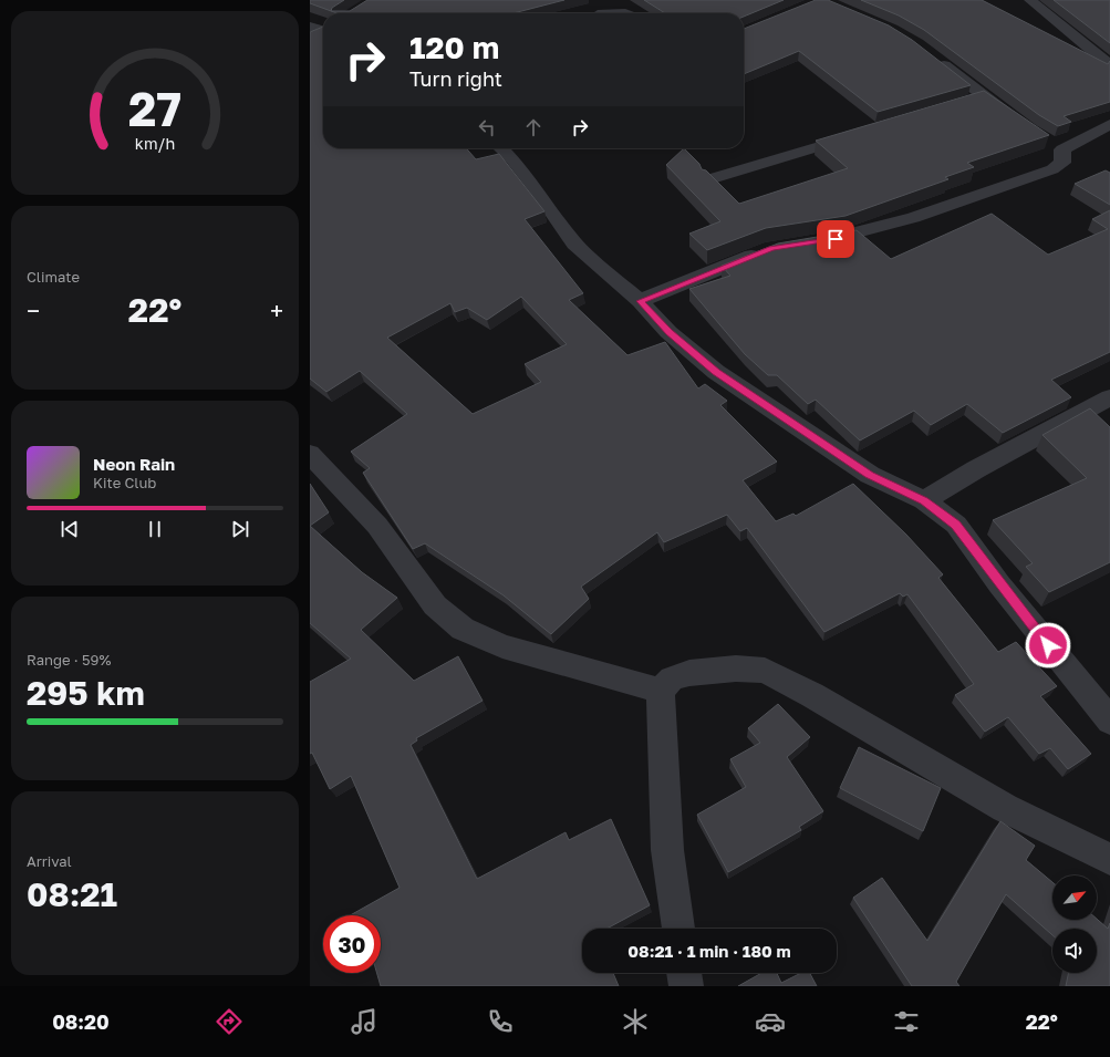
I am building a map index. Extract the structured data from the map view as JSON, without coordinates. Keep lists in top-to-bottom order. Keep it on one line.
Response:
{"north":"top right","page":{"turn":["120 m","Turn right"],"tile":["Climate",["Range · 59%","295 km"],["Arrival","08:21"]],"heat":["−","22°","+"],"song":["Neon Rain","Kite Club"],"limit":"30","trip":"08:21 · 1 min · 180 m","tabs":["08:20","22°"],"gauge":["27","km/h"]}}
